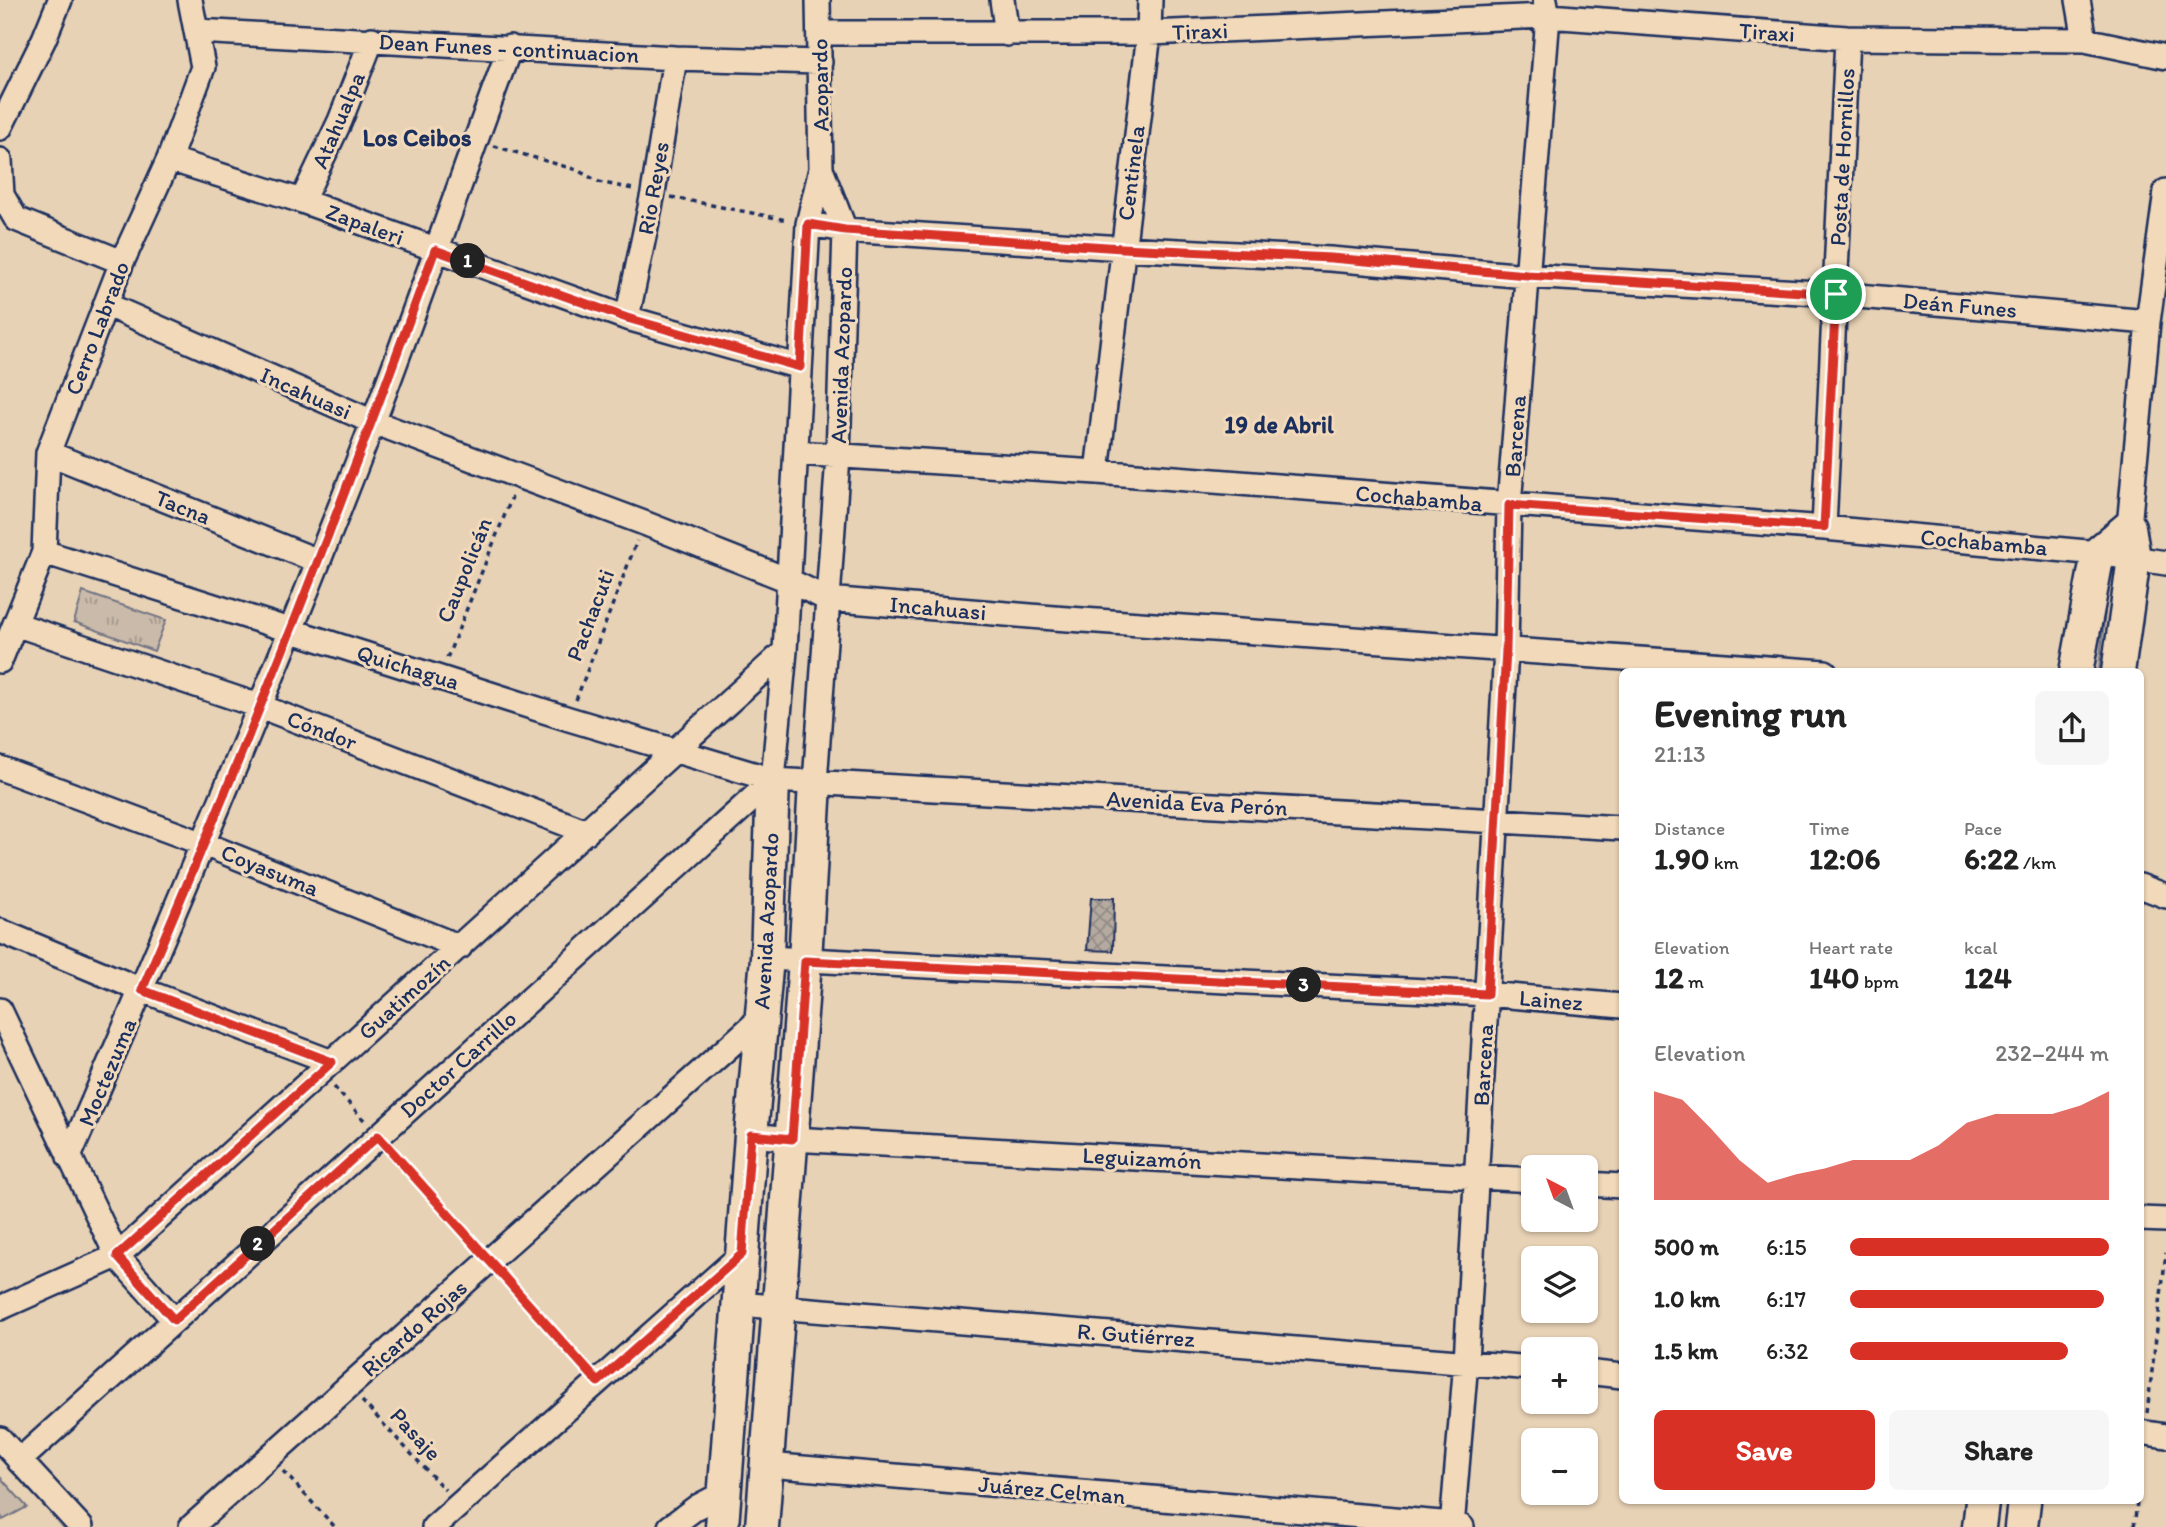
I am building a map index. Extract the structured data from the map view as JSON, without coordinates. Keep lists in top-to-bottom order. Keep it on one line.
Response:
{"streets":{"street":["Tiraxi","Dean Funes - continuacion","Azopardo","Atahualpa","Posta de Hornillos","Centinela","Rio Reyes","Zapaleri","Deán Funes","Cerro Labrado","Avenida Azopardo","Incahuasi","Barcena","Cochabamba","Tacna","Quichagua","Cóndor","Avenida Eva Perón","Coyasuma","Guatimozín","Lainez","Doctor Carrillo","Moctezuma","Leguizamón","Ricardo Rojas","R. Gutiérrez","Juárez Celman"],"path":["Caupolicán","Pachacuti","Pasaje"]},"crossings":[["Tiraxi","Azopardo"],["Tiraxi","Posta de Hornillos"],["Tiraxi","Centinela"],["Tiraxi","Barcena"],["Dean Funes - continuacion","Azopardo"],["Dean Funes - continuacion","Atahualpa"],["Dean Funes - continuacion","Rio Reyes"],["Dean Funes - continuacion","Cerro Labrado"],["Dean Funes - continuacion","Moctezuma"],["Azopardo","Avenida Azopardo"],["Atahualpa","Zapaleri"],["Posta de Hornillos","Deán Funes"],["Posta de Hornillos","Cochabamba"],["Centinela","Deán Funes"],["Centinela","Cochabamba"],["Rio Reyes","Zapaleri"],["Zapaleri","Cerro Labrado"],["Zapaleri","Avenida Azopardo"],["Zapaleri","Moctezuma"],["Deán Funes","Avenida Azopardo"],["Deán Funes","Barcena"],["Cerro Labrado","Incahuasi"],["Cerro Labrado","Tacna"],["Cerro Labrado","Quichagua"],["Cerro Labrado","Cóndor"],["Avenida Azopardo","Incahuasi"],["Avenida Azopardo","Cochabamba"],["Avenida Azopardo","Quichagua"],["Avenida Azopardo","Avenida Eva Perón"],["Avenida Azopardo","Guatimozín"],["Avenida Azopardo","Lainez"],["Avenida Azopardo","Doctor Carrillo"],["Avenida Azopardo","Leguizamón"],["Avenida Azopardo","Ricardo Rojas"],["Avenida Azopardo","R. Gutiérrez"],["Avenida Azopardo","Juárez Celman"],["Incahuasi","Barcena"],["Incahuasi","Caupolicán"],["Incahuasi","Pachacuti"],["Incahuasi","Moctezuma"],["Barcena","Cochabamba"],["Barcena","Avenida Eva Perón"],["Barcena","Lainez"],["Barcena","Leguizamón"],["Barcena","R. Gutiérrez"],["Barcena","Juárez Celman"],["Tacna","Moctezuma"],["Caupolicán","Quichagua"],["Pachacuti","Quichagua"],["Quichagua","Avenida Eva Perón"],["Quichagua","Guatimozín"],["Quichagua","Doctor Carrillo"],["Quichagua","Moctezuma"],["Cóndor","Guatimozín"],["Cóndor","Moctezuma"],["Avenida Eva Perón","Doctor Carrillo"],["Coyasuma","Guatimozín"],["Coyasuma","Moctezuma"],["Ricardo Rojas","Pasaje"]],"districts":["Los Ceibos","19 de Abril"],"north":"top left","page":{"pins":["1","3","2"],"heading":["Evening run","21:13"],"stats":[["Distance","1.90 km"],["Time","12:06"],["Pace","6:22 /km"],["Elevation","12 m"],["Heart rate","140 bpm"],["kcal","124"]],"chart":["Elevation","232–244 m"],"map_buttons":["+","−"],"list":[{"name":"500 m","note":"6:15"},{"name":"1.0 km","note":"6:17"},{"name":"1.5 km","note":"6:32"}],"buttons":["Save","Share"]}}
